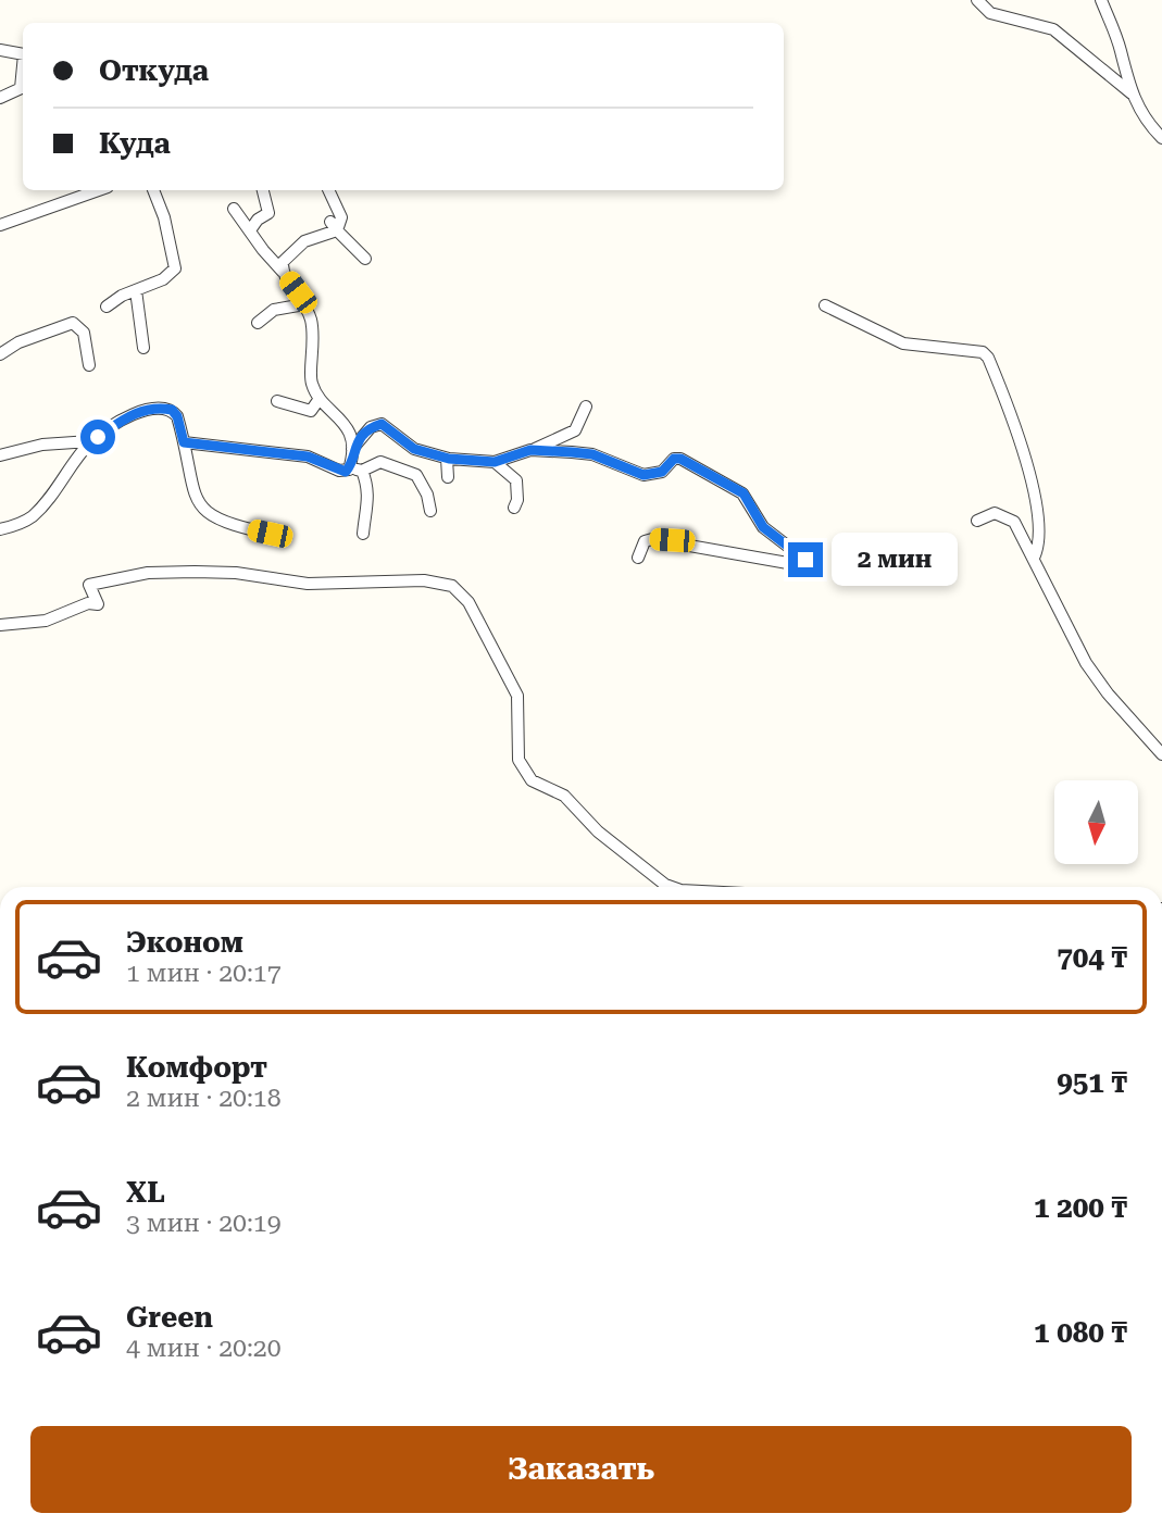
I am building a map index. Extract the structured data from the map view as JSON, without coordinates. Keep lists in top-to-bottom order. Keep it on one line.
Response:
{"north":"bottom","page":{"banner":["Откуда","Куда"],"bubble":"2 мин","list":[{"name":"Эконом","note":"1 мин · 20:17","value":"704 ₸"},{"name":"Комфорт","note":"2 мин · 20:18","value":"951 ₸"},{"name":"XL","note":"3 мин · 20:19","value":"1 200 ₸"},{"name":"Green","note":"4 мин · 20:20","value":"1 080 ₸"}],"buttons":"Заказать"}}
